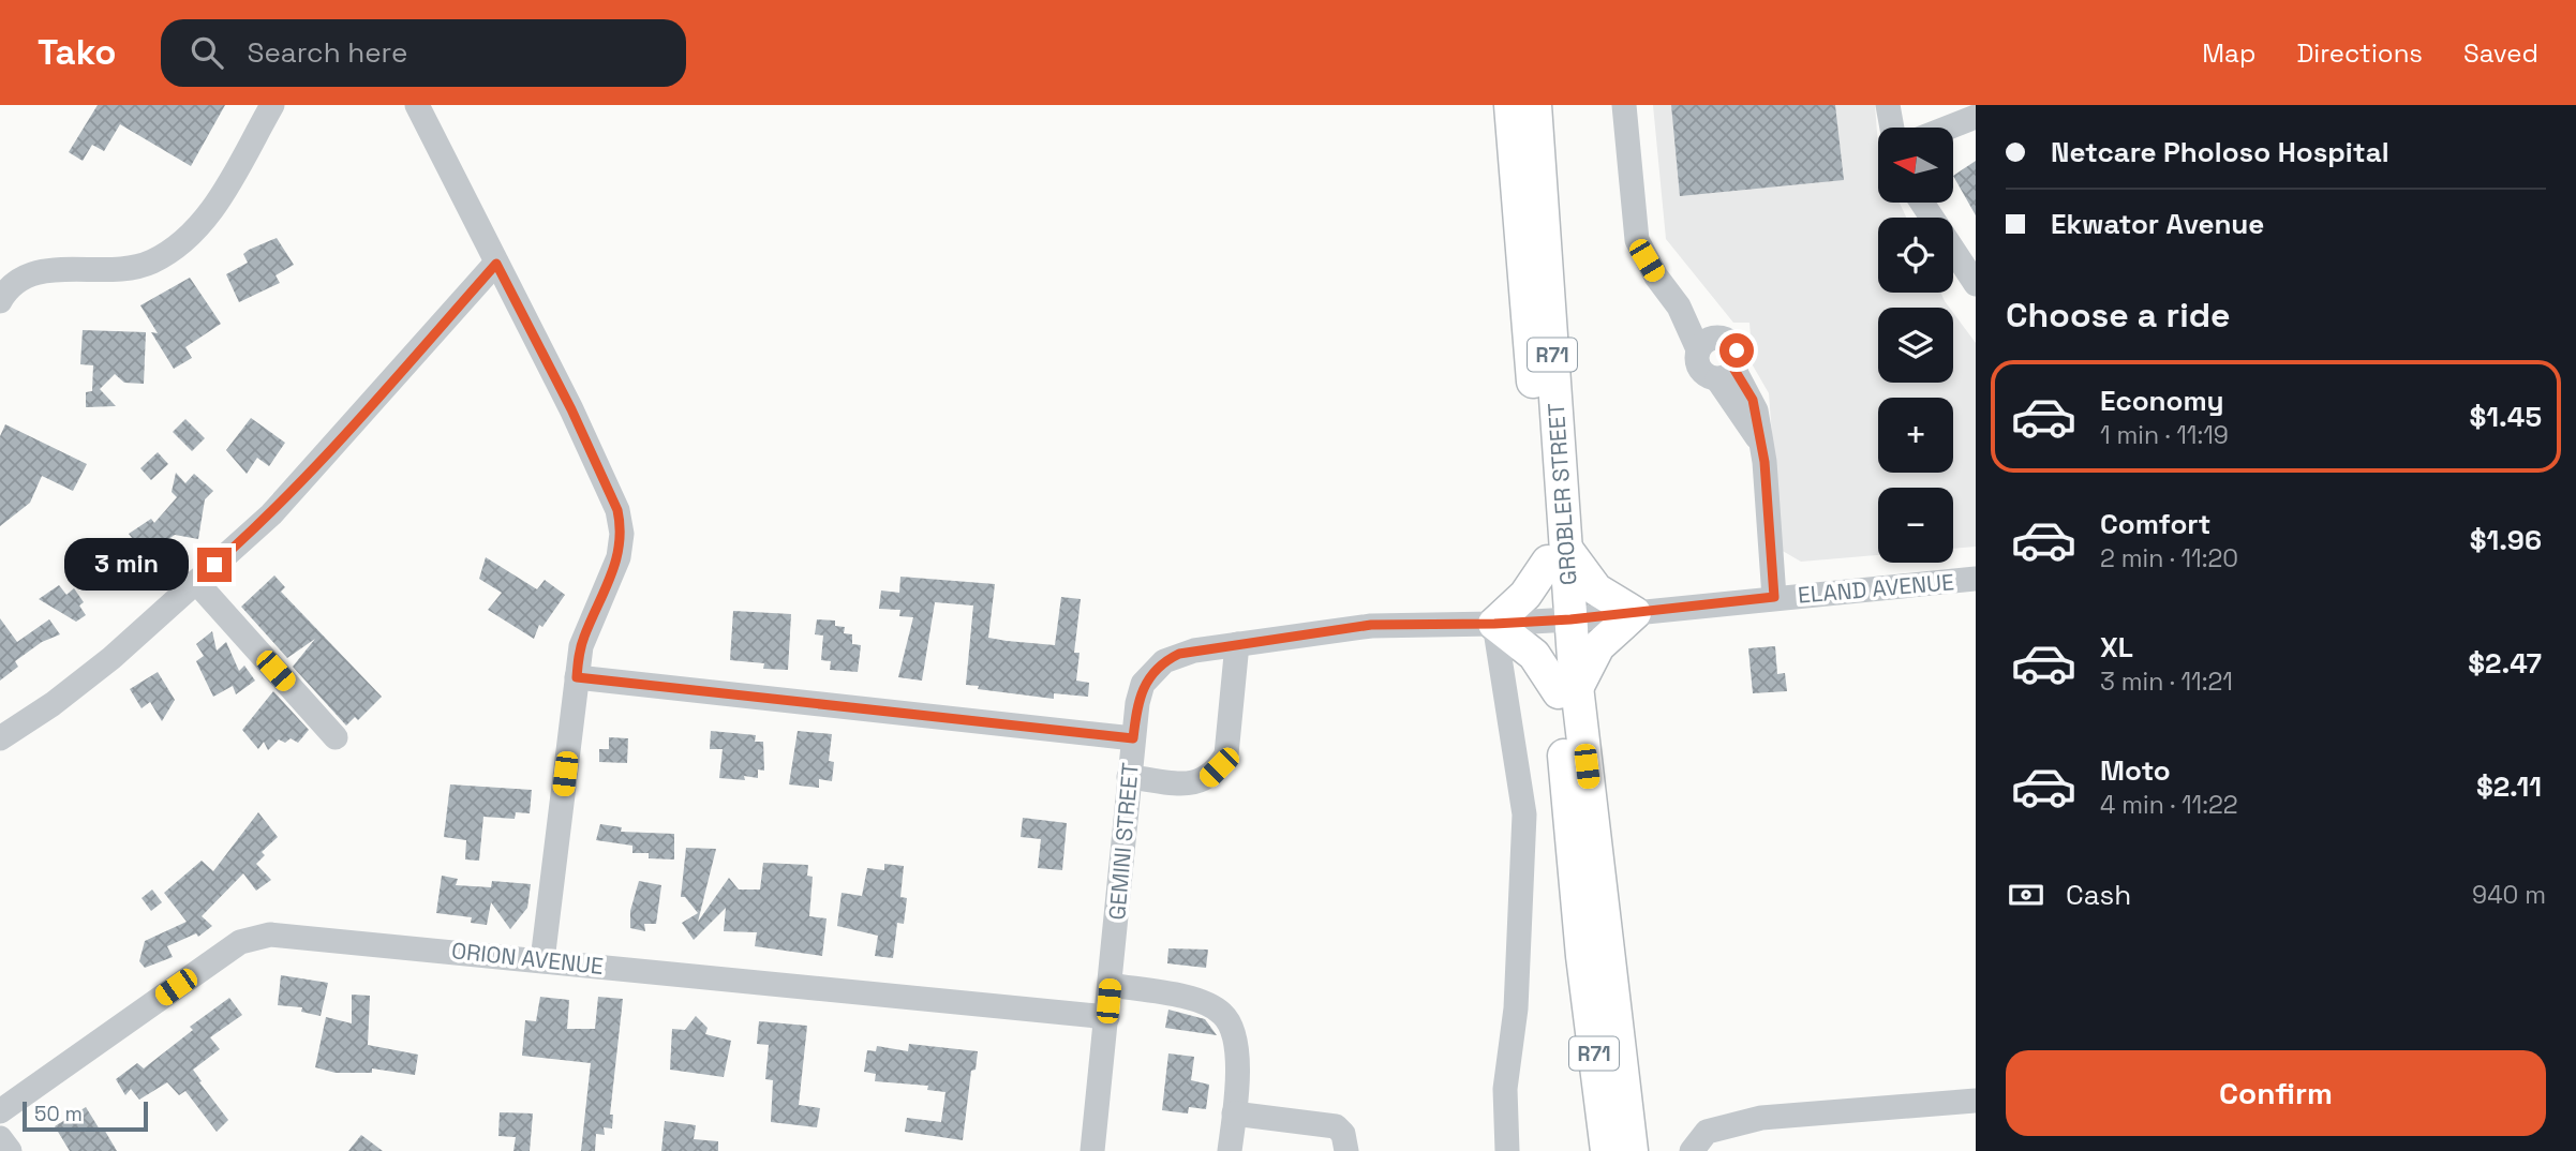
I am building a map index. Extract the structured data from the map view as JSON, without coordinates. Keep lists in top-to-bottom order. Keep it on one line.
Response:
{"streets":{"main road":["R71","GROBLER STREET"],"street":["ELAND AVENUE","GEMINI STREET","ORION AVENUE"]},"crossings":[["GROBLER STREET","ELAND AVENUE"],["GROBLER STREET","GEMINI STREET"],["ELAND AVENUE","GEMINI STREET"],["GEMINI STREET","ORION AVENUE"]],"scale_bar":"50 m","north":"left","page":{"header":"Tako","search":"Search here","nav":["Map","Directions","Saved"],"banner":["Netcare Pholoso Hospital","Ekwator Avenue"],"map_buttons":["+","−"],"heading":"Choose a ride","list":[{"name":"Economy","note":"1 min · 11:19","value":"$1.45"},{"name":"Comfort","note":"2 min · 11:20","value":"$1.96"},{"name":"XL","note":"3 min · 11:21","value":"$2.47"},{"name":"Moto","note":"4 min · 11:22","value":"$2.11"}],"bubble":"3 min","pay":["Cash","940 m"],"buttons":"Confirm","scale":"50 m"}}
